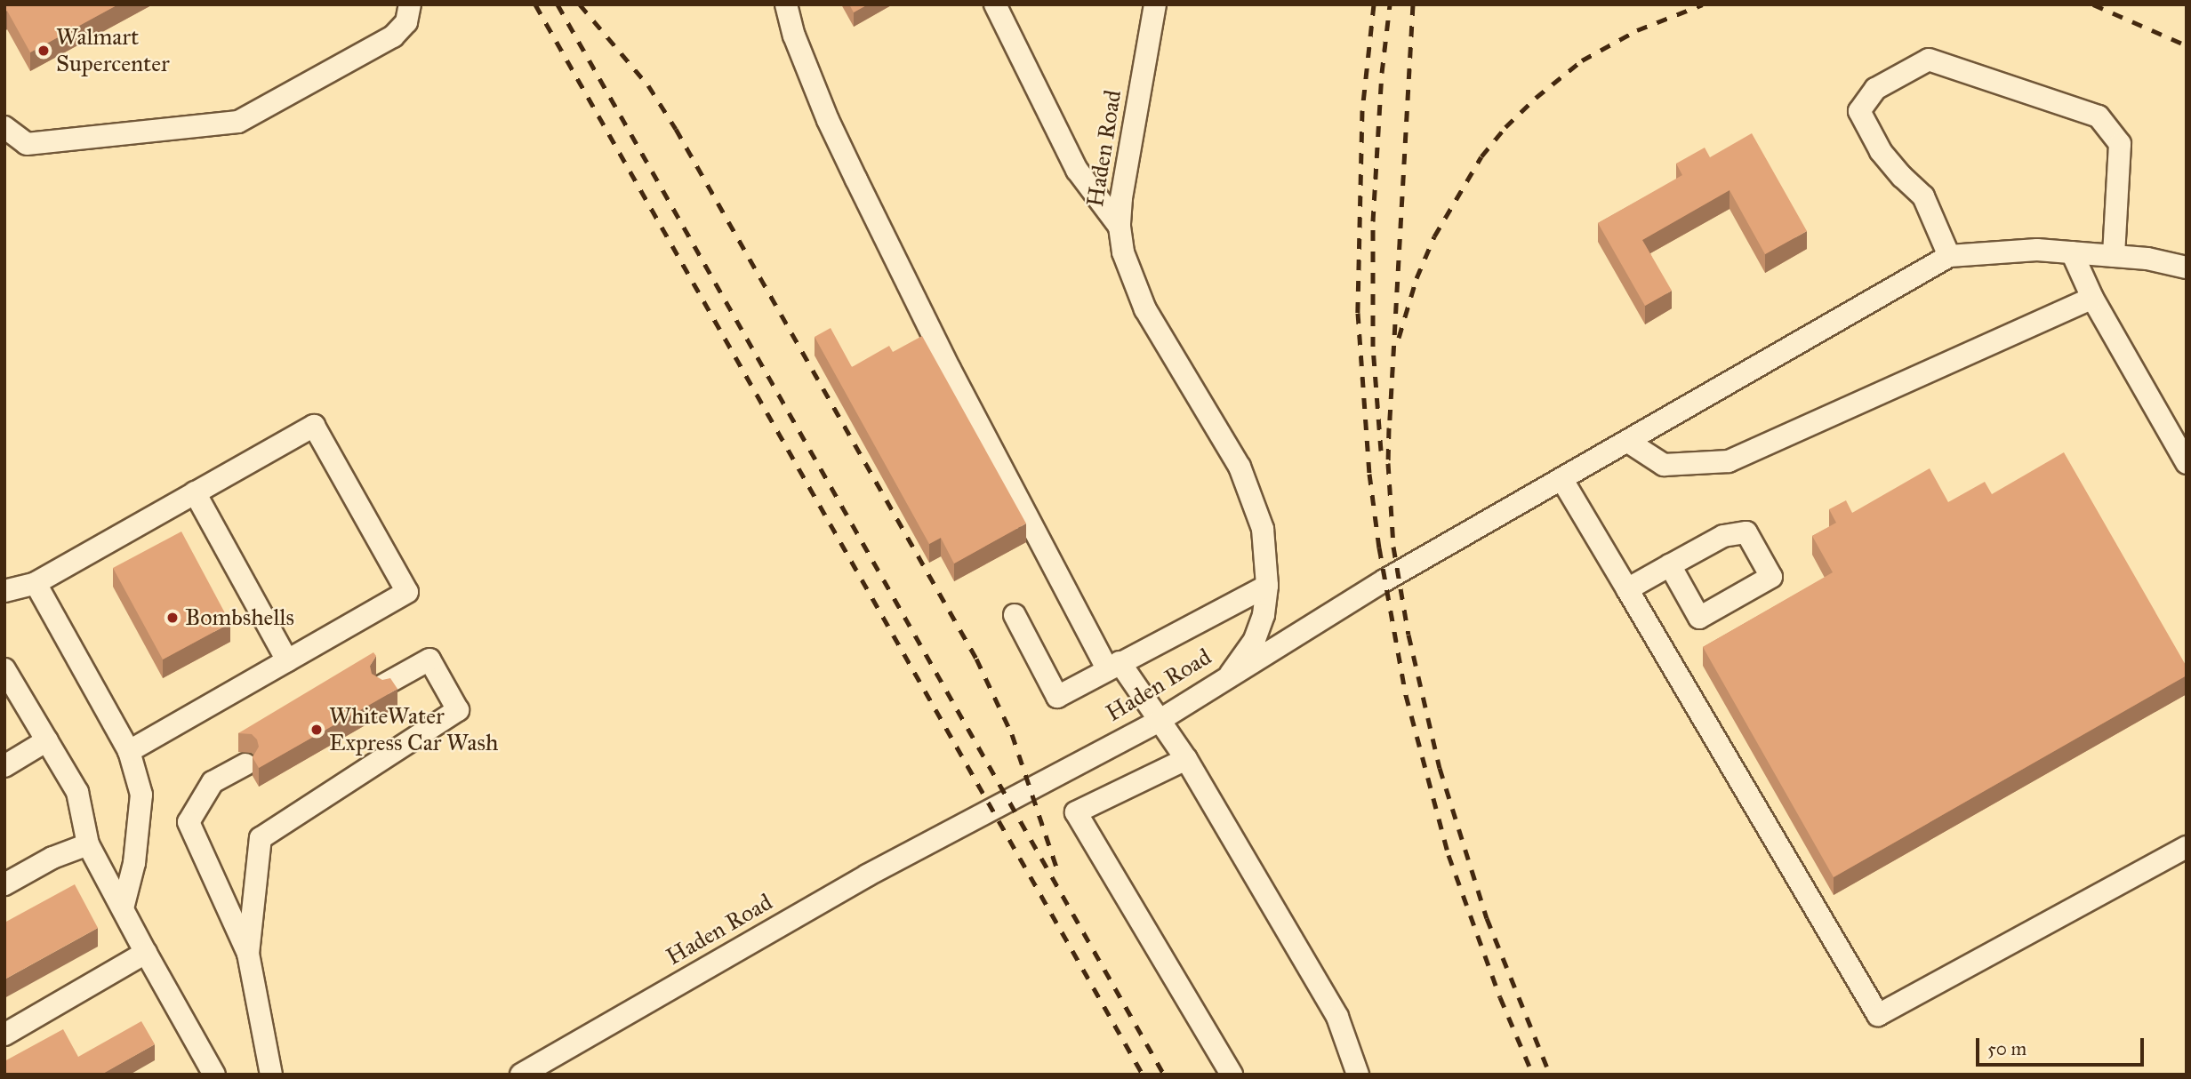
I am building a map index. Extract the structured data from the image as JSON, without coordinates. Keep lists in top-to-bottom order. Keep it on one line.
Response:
{"streets":{"street":["Haden Road"]},"places":["Walmart Supercenter","Bombshells","WhiteWater Express Car Wash"],"scale_bar":"50 m"}
